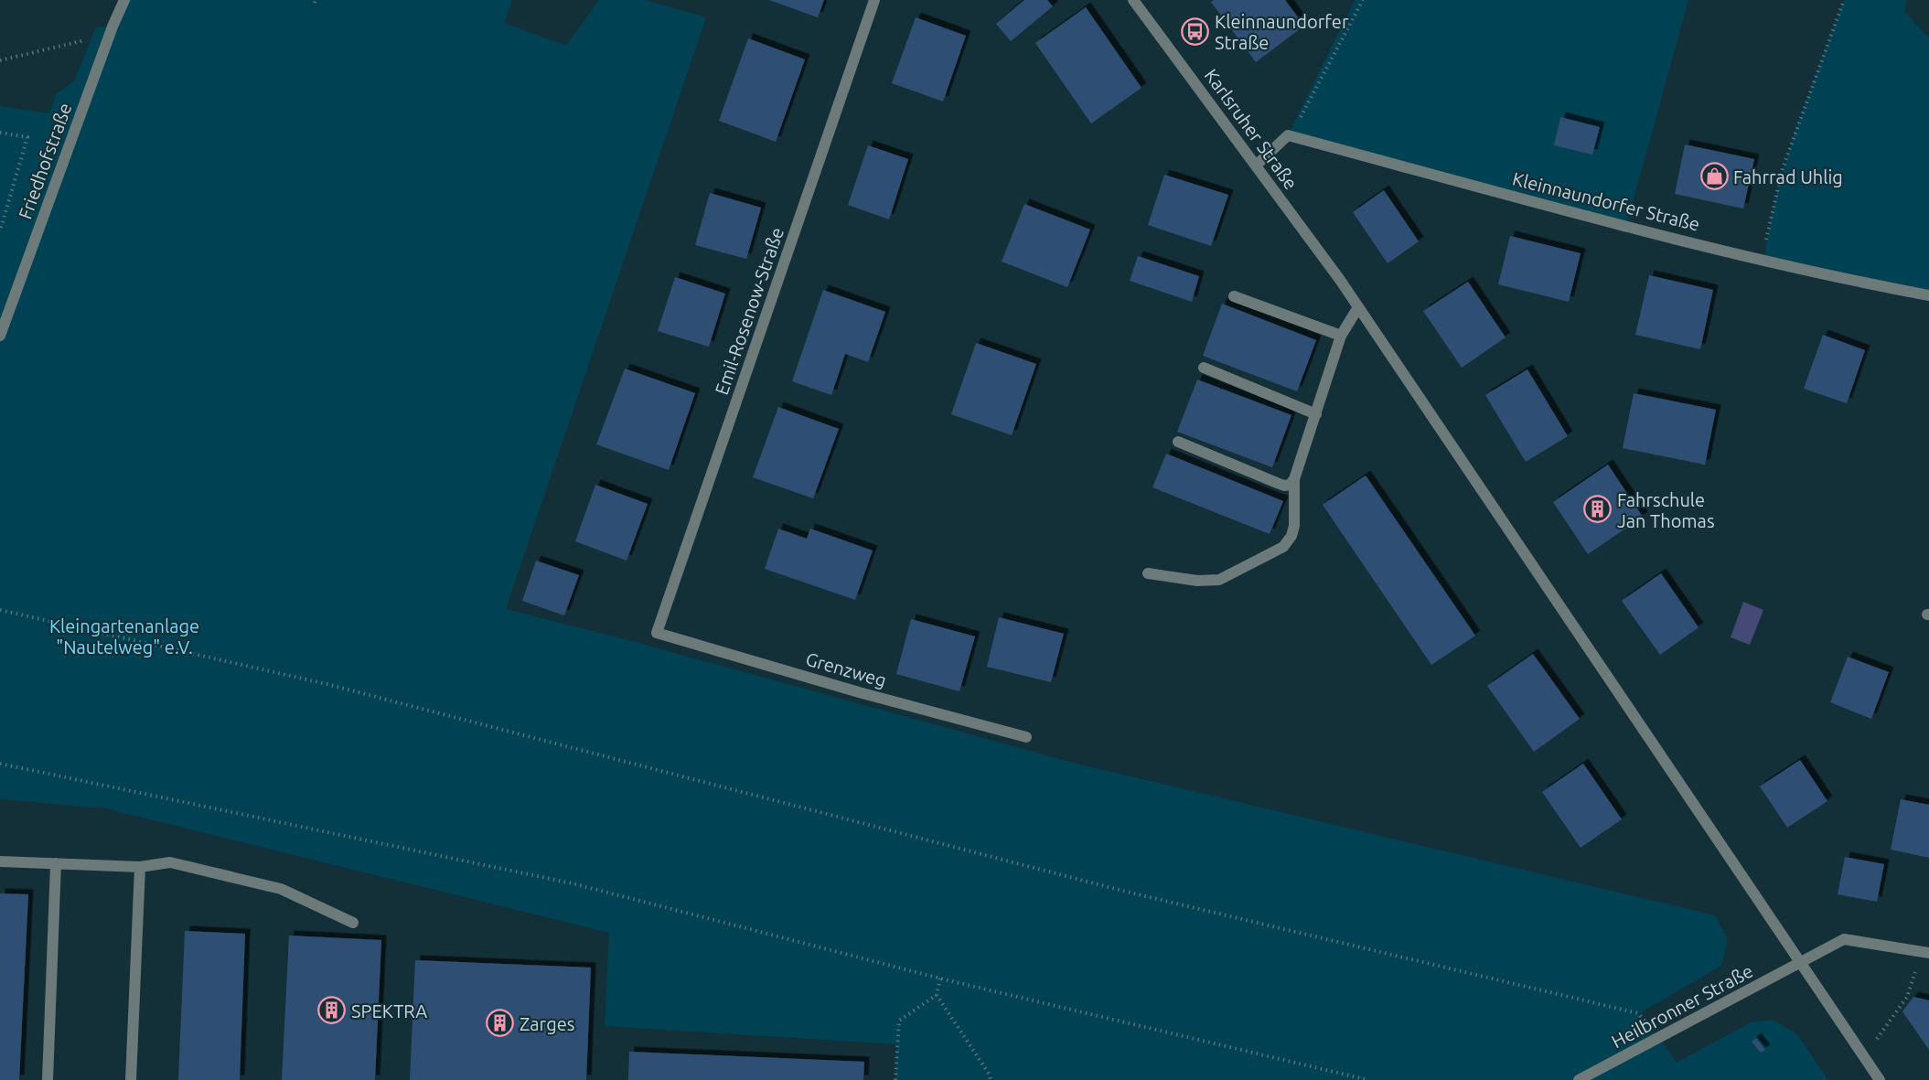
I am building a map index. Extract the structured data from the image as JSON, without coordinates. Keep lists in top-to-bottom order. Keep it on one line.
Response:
{"streets":{"street":["Karlsruher Straße","Friedhofstraße","Kleinnaundorfer Straße","Emil-Rosenow-Straße","Grenzweg","Heilbronner Straße"]},"crossings":[["Karlsruher Straße","Heilbronner Straße"],["Emil-Rosenow-Straße","Grenzweg"]],"parks":["Kleingartenanlage \"Nautelweg\" e.V."],"places":{"bus stop":["Kleinnaundorfer Straße"],"shop":["Fahrrad Uhlig"],"building":["Fahrschule Jan Thomas","SPEKTRA","Zarges"]}}
